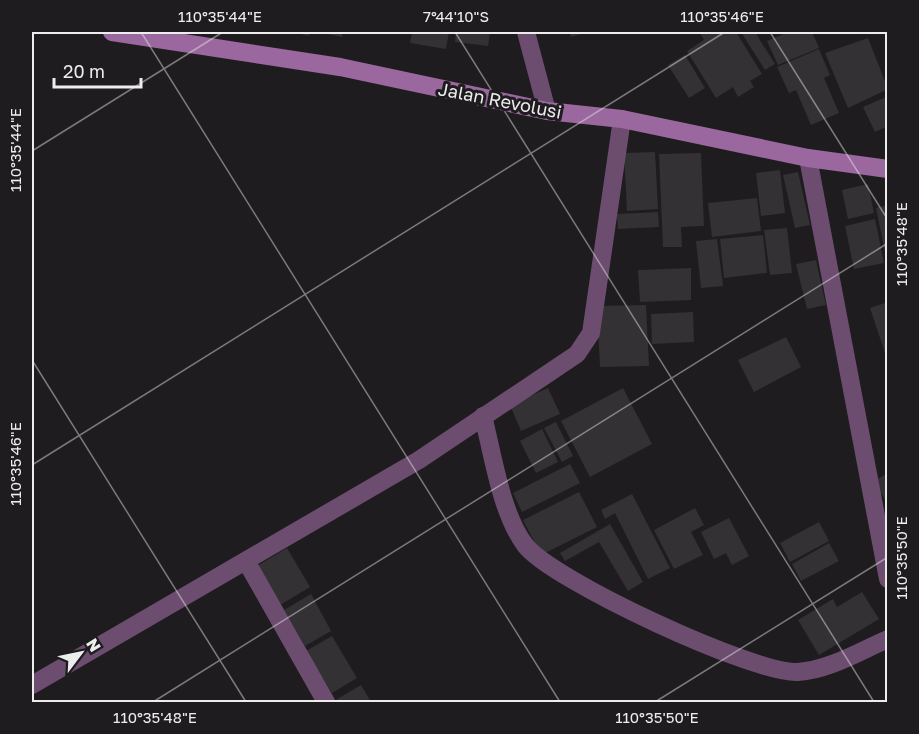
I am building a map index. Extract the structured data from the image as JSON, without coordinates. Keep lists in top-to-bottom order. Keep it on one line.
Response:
{"streets":{"street":["Jalan Revolusi"]},"scale_bar":"20 m","north":"top right","coordinates":["110°35'44\"E","7°44'10\"S","110°35'46\"E","110°35'48\"E","110°35'50\"E"]}
